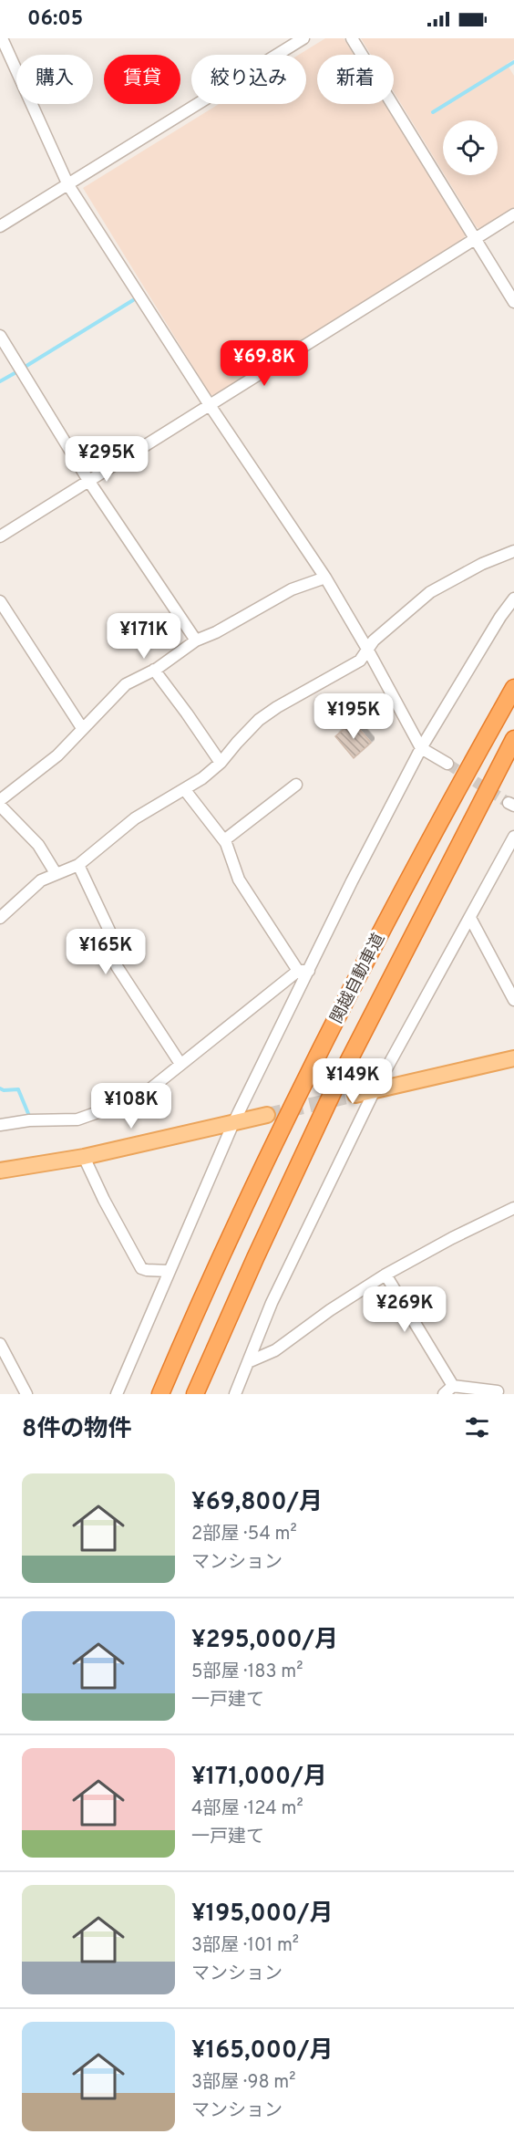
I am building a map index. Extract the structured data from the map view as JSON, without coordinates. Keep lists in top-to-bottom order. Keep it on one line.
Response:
{"streets":{"highway":["関越自動車道"]},"page":{"status":"06:05","chip":["購入","賃貸","絞り込み","新着"],"price":["¥69.8K","¥295K","¥171K","¥195K","¥165K","¥149K","¥108K","¥269K"],"heading":"8件の物件","list":[{"name":"¥69,800/月","note":"2部屋 · 54 m² · マンション"},{"name":"¥295,000/月","note":"5部屋 · 183 m² · 一戸建て"},{"name":"¥171,000/月","note":"4部屋 · 124 m² · 一戸建て"},{"name":"¥195,000/月","note":"3部屋 · 101 m² · マンション"},{"name":"¥165,000/月","note":"3部屋 · 98 m² · マンション"}]}}
